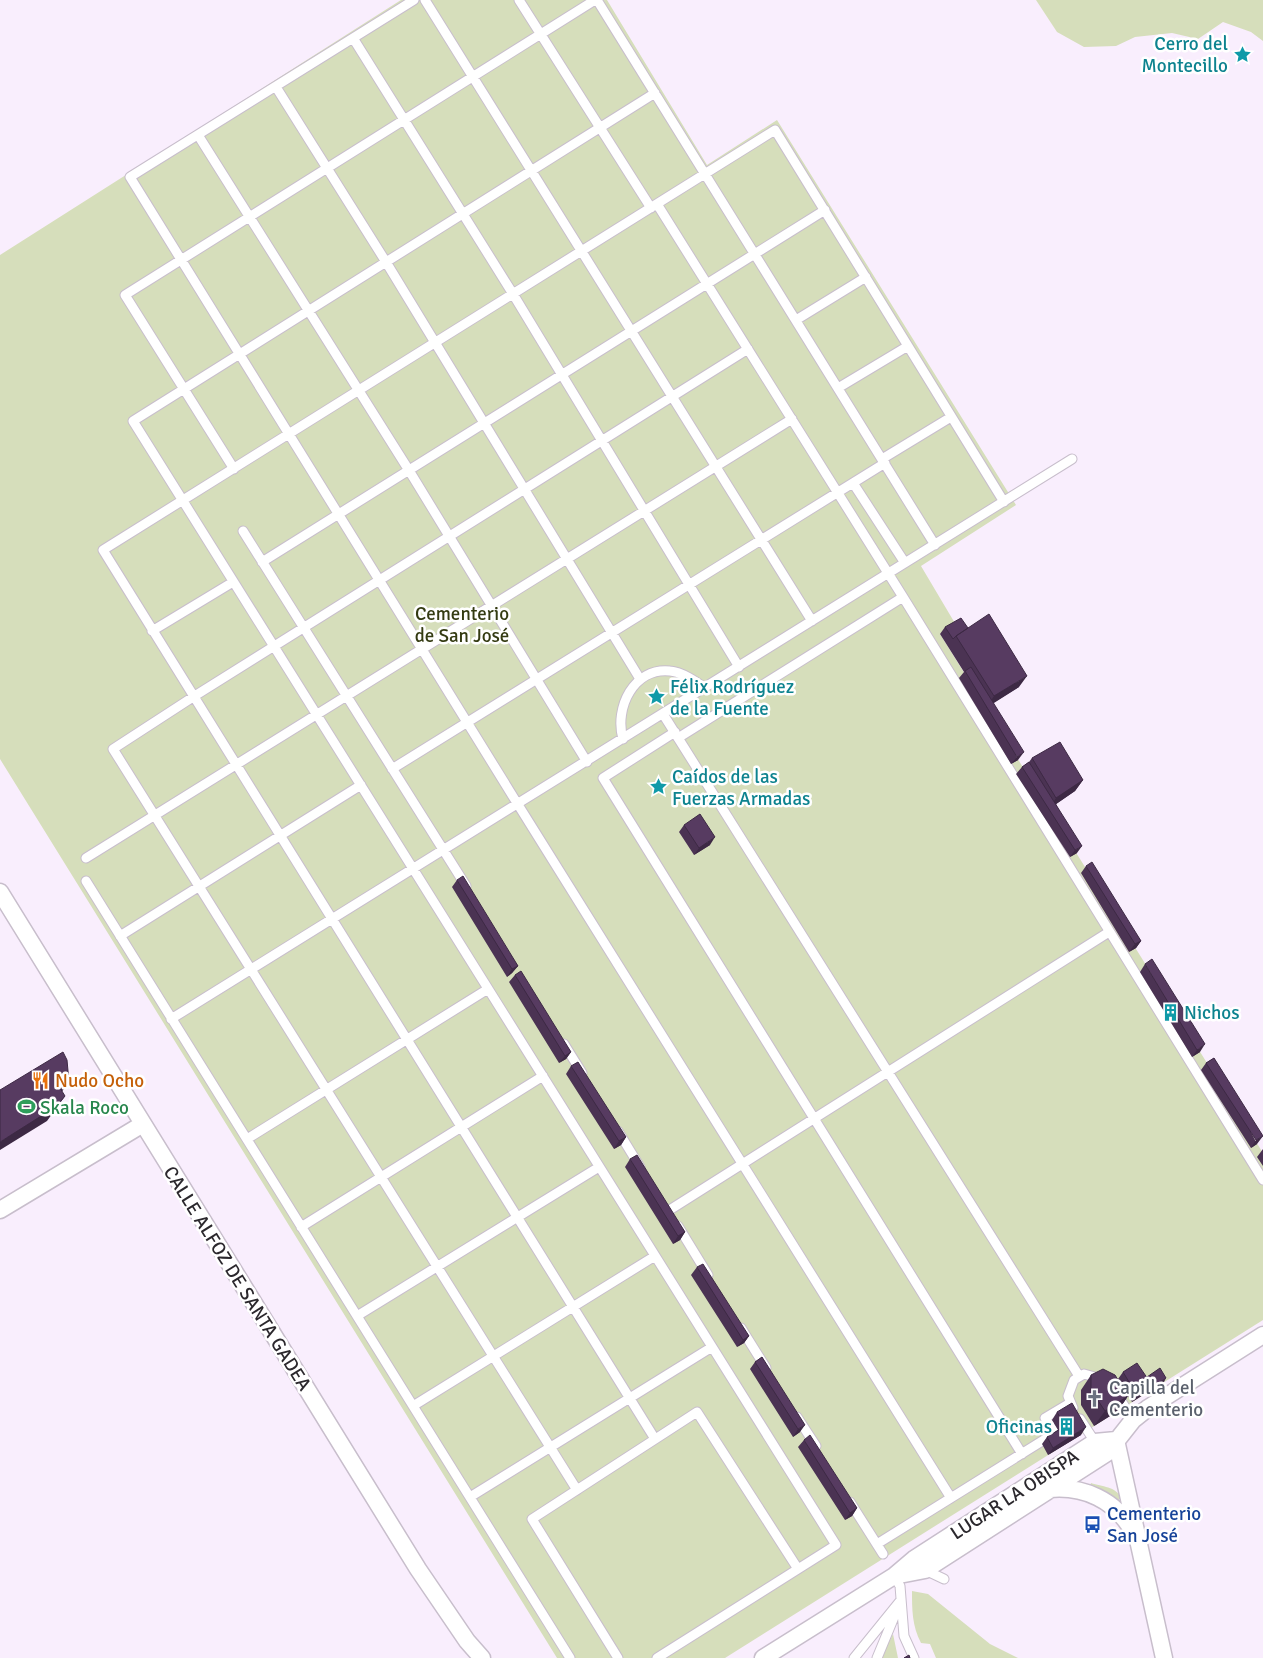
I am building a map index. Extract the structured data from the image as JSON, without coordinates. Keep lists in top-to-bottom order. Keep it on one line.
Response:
{"streets":{"street":["CALLE ALFOZ DE SANTA GADEA","LUGAR LA OBISPA"]},"parks":["Cementerio de San José"],"places":{"place":["Cerro del Montecillo","Félix Rodríguez de la Fuente","Caídos de las Fuerzas Armadas"],"building":["Nichos","Oficinas"],"restaurant":["Nudo Ocho"],"sports":["Skala Roco"],"church":["Capilla del Cementerio"],"bus stop":["Cementerio San José"]}}
